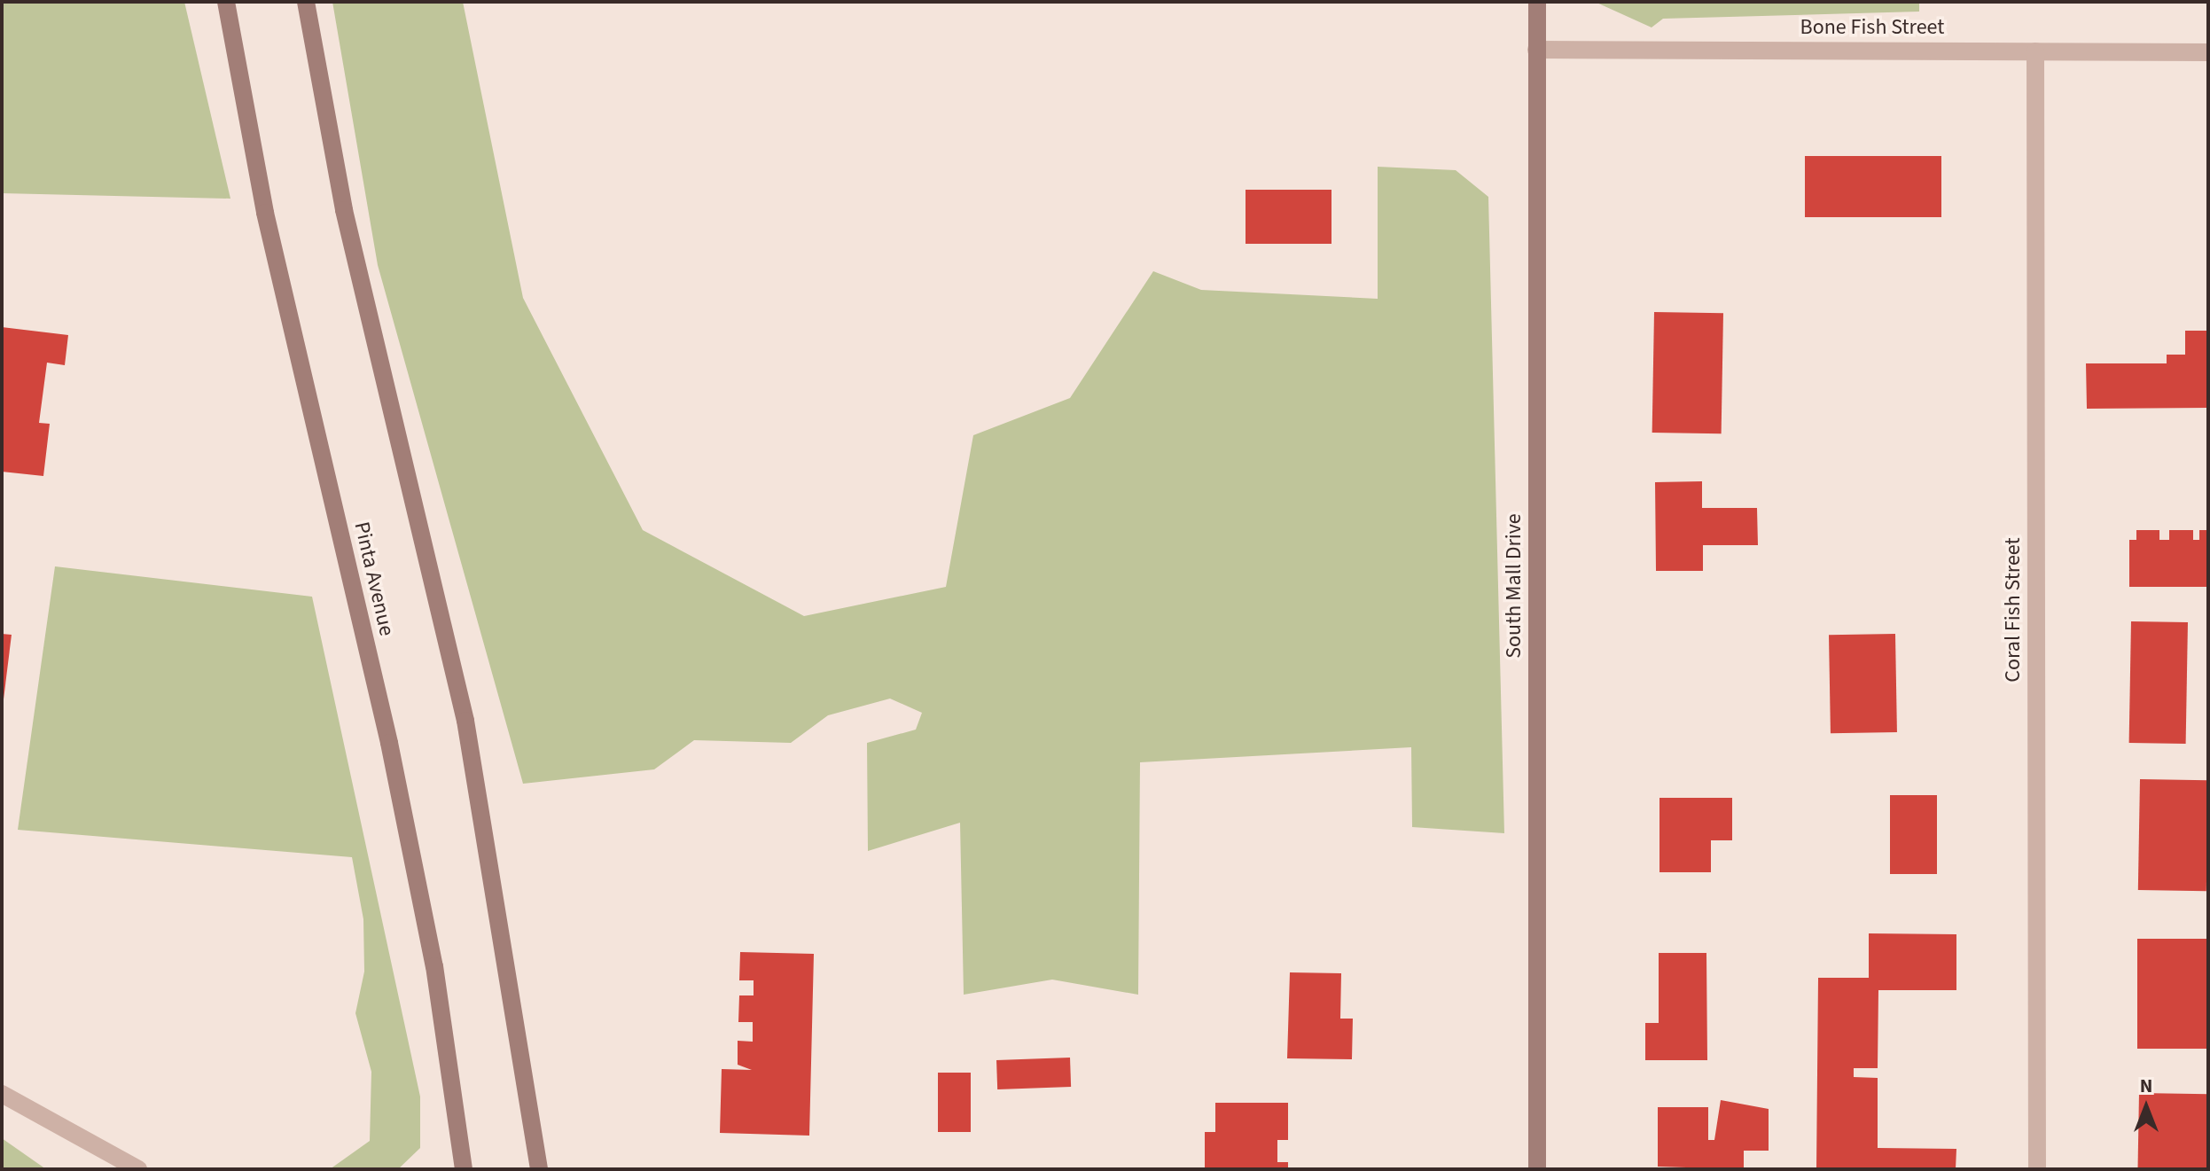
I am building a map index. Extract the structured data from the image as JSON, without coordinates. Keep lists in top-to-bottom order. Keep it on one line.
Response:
{"streets":{"street":["Bone Fish Street","Pinta Avenue","South Mall Drive","Coral Fish Street"]},"crossings":[["Bone Fish Street","South Mall Drive"],["Bone Fish Street","Coral Fish Street"]],"north":"top"}
